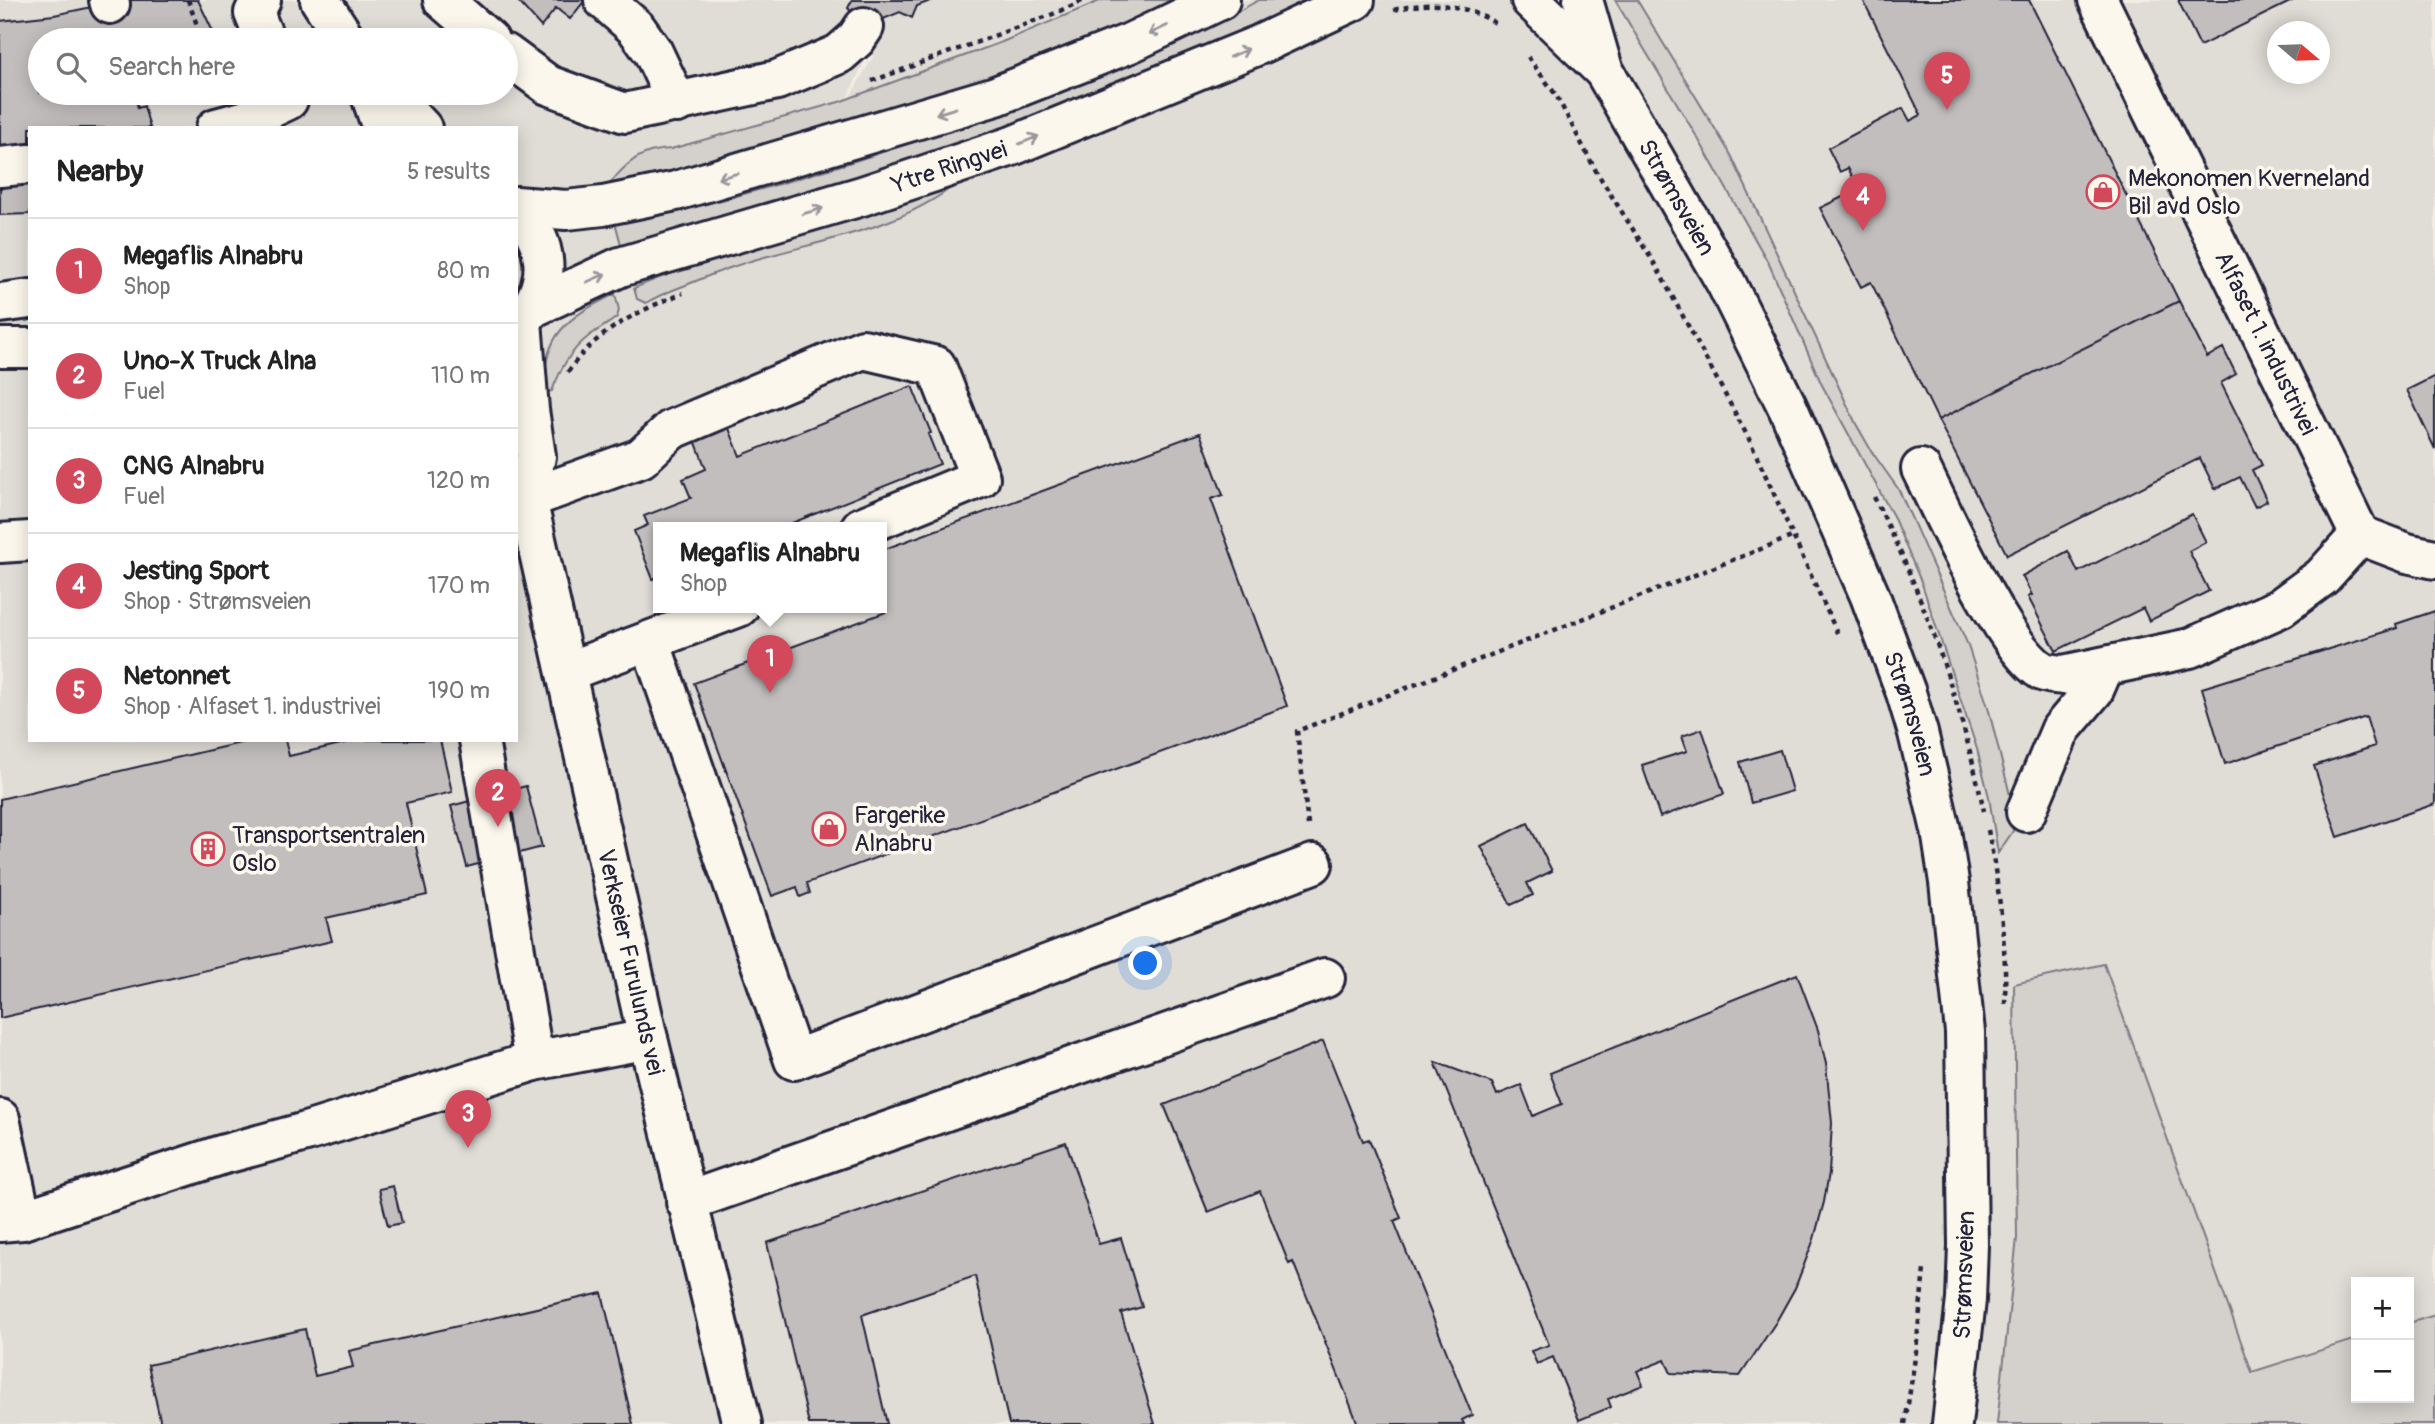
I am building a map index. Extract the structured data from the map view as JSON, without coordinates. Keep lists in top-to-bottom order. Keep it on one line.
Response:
{"streets":{"main road":["Ytre Ringvei","Strømsveien","Alfaset 1. industrivei","Verkseier Furulunds vei"]},"crossings":[["Ytre Ringvei","Verkseier Furulunds vei"]],"places":{"shop":["Mekonomen Kverneland Bil avd Oslo","Fargerike Alnabru"],"building":["Transportsentralen Oslo"]},"north":"right","page":{"search":"Search here","pins":["5","4","1","2","3"],"heading":["Nearby","5 results"],"list":[{"mark":"1","name":"Megaflis Alnabru","note":"Shop","value":"80 m"},{"mark":"2","name":"Uno-X Truck Alna","note":"Fuel","value":"110 m"},{"mark":"3","name":"CNG Alnabru","note":"Fuel","value":"120 m"},{"mark":"4","name":"Jesting Sport","note":"Shop · Strømsveien","value":"170 m"},{"mark":"5","name":"Netonnet","note":"Shop · Alfaset 1. industrivei","value":"190 m"}],"popup":["Megaflis Alnabru","Shop"],"map_buttons":["+","−"]}}
